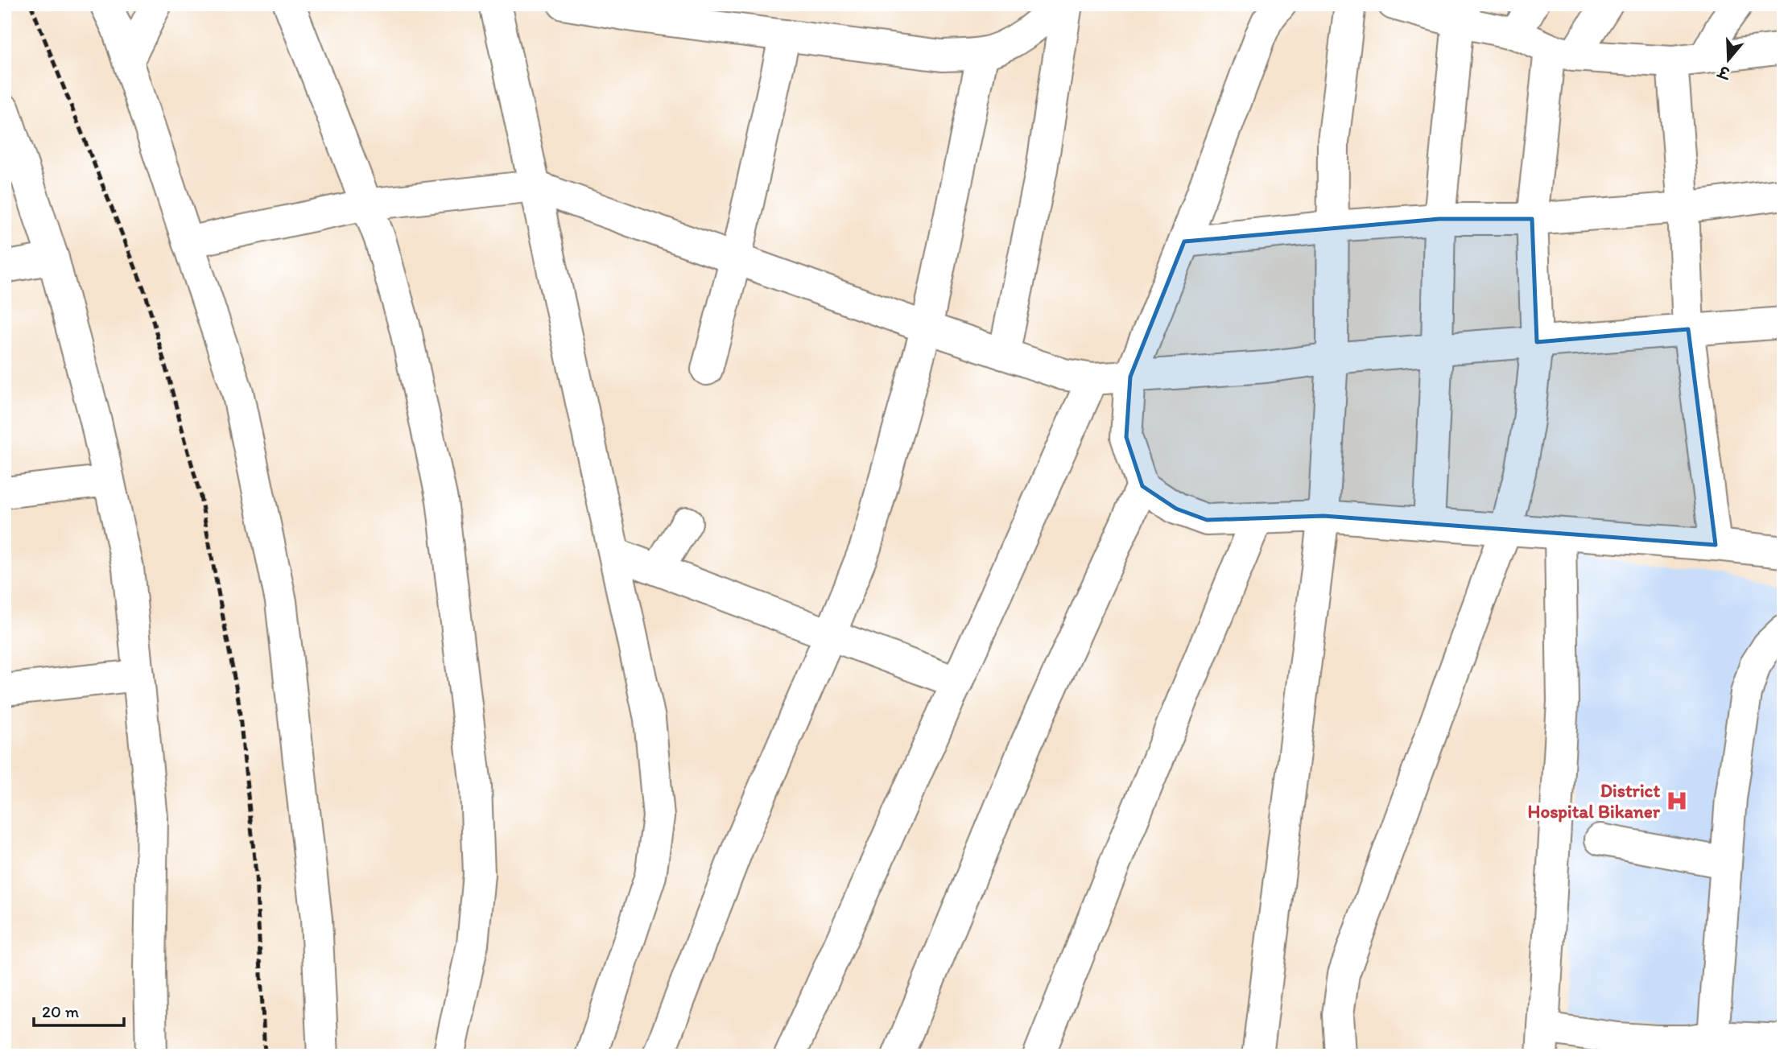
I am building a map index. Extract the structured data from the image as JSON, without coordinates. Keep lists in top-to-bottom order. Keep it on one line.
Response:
{"places":{"hospital":["District Hospital Bikaner"]},"scale_bar":"20 m","north":"bottom"}
